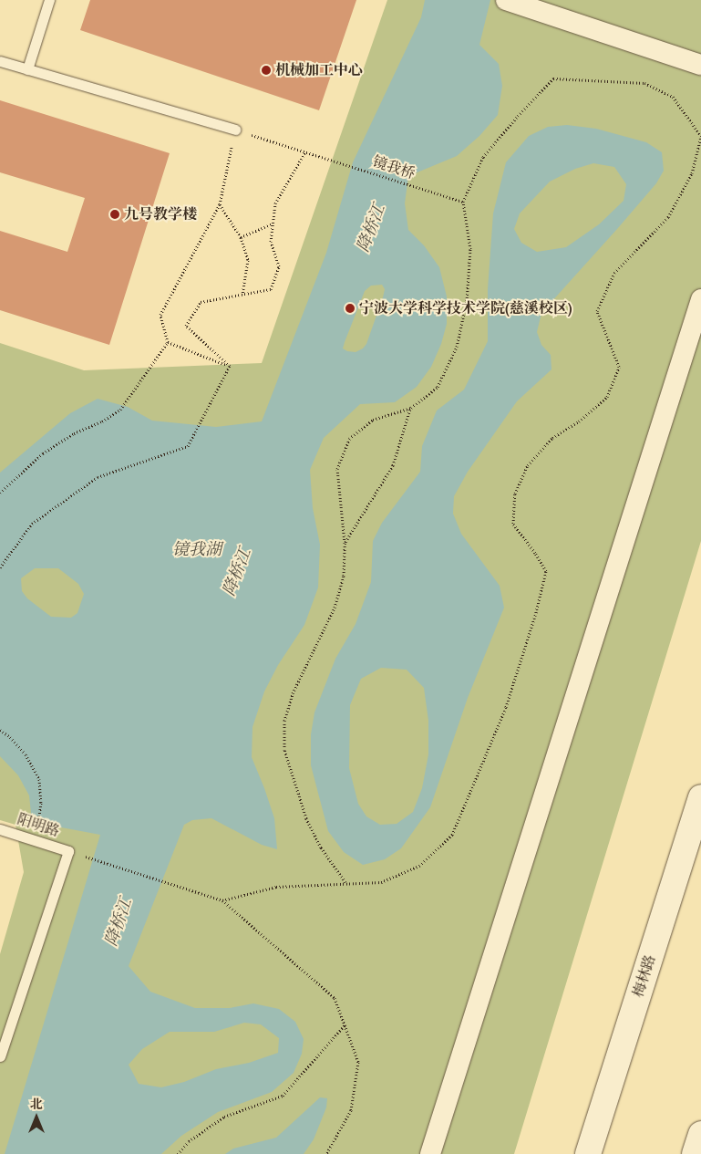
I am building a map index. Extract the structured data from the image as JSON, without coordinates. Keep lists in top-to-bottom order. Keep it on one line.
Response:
{"streets":{"main road":["梅林路"],"lane":["阳明路"],"path":["镜我桥"]},"water":["降桥江","镜我湖"],"places":["机械加工中心","九号教学楼","宁波大学科学技术学院(慈溪校区)"],"north":"top"}
